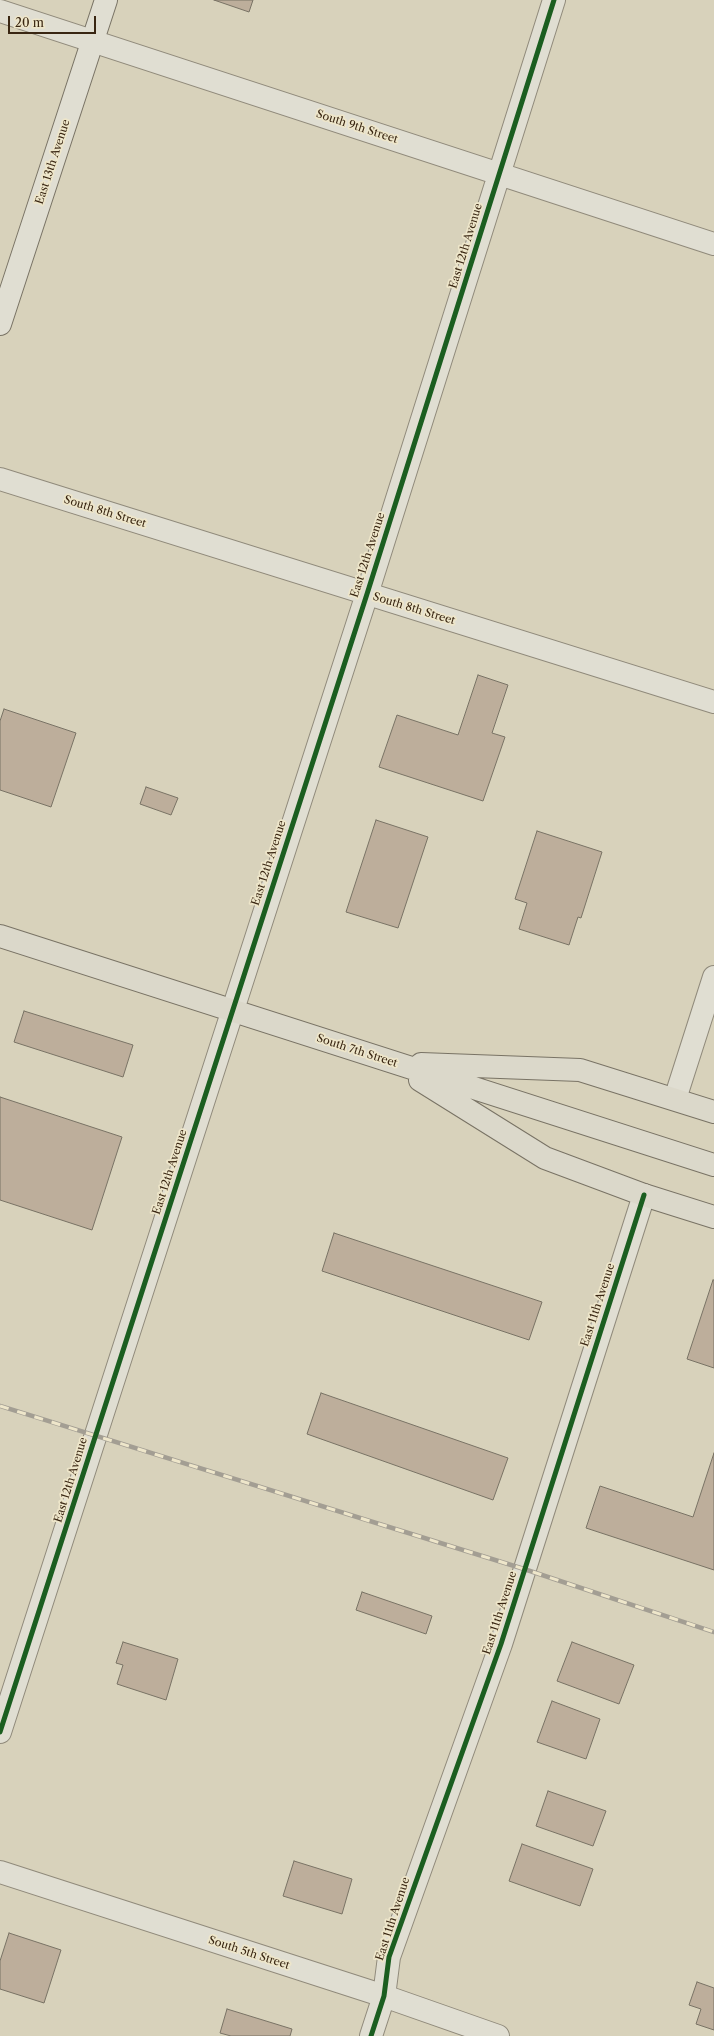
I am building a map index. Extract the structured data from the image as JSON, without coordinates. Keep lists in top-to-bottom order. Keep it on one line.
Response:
{"streets":{"main road":["South 7th Street"],"street":["South 9th Street","East 13th Avenue","East 12th Avenue","South 8th Street","East 11th Avenue","South 5th Street"]},"crossings":[["South 9th Street","East 13th Avenue"],["South 9th Street","East 12th Avenue"],["East 12th Avenue","South 8th Street"],["East 12th Avenue","South 7th Street"],["East 11th Avenue","South 5th Street"]],"scale_bar":"20 m"}
